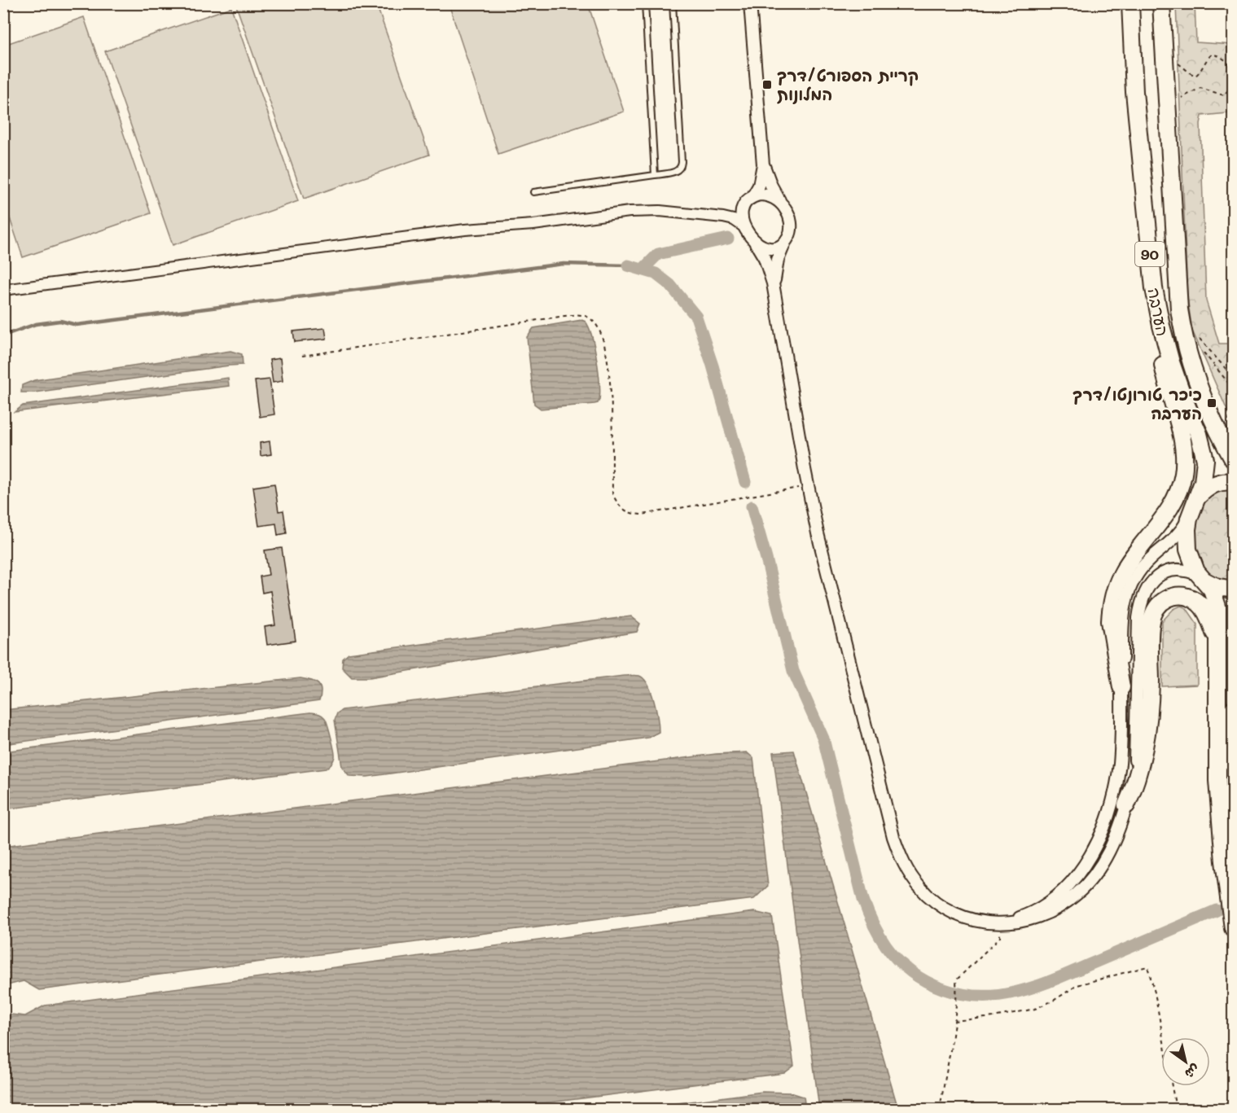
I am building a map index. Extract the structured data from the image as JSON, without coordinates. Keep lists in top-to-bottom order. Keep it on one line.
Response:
{"streets":{"highway":["90","הערבה"]},"places":{"transit":["קריית הספורט/דרך המלונות","כיכר טורונטו/דרך הערבה"]},"north":"bottom right"}
